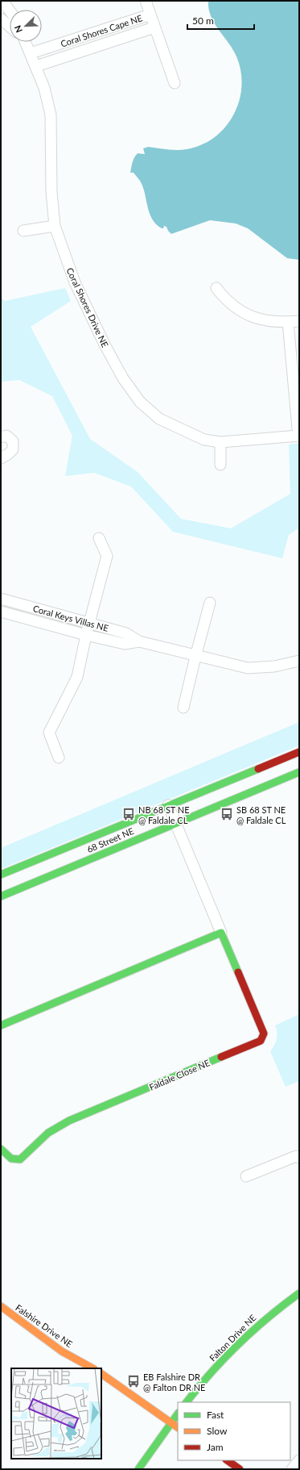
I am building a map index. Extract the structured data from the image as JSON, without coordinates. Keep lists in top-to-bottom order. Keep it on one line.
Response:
{"streets":{"street":["Coral Shores Cape NE","Coral Shores Drive NE","Coral Keys Villas NE","68 Street NE","Faldale Close NE","Falshire Drive NE","Falton Drive NE"]},"crossings":[["Coral Shores Cape NE","Coral Shores Drive NE"],["68 Street NE","Faldale Close NE"]],"places":{"bus stop":["NB 68 ST NE @ Faldale CL","SB 68 ST NE @ Faldale CL","EB Falshire DR @ Falton DR NE"]},"legend":["Fast","Slow","Jam"],"scale_bar":"50 m","north":"bottom left"}
